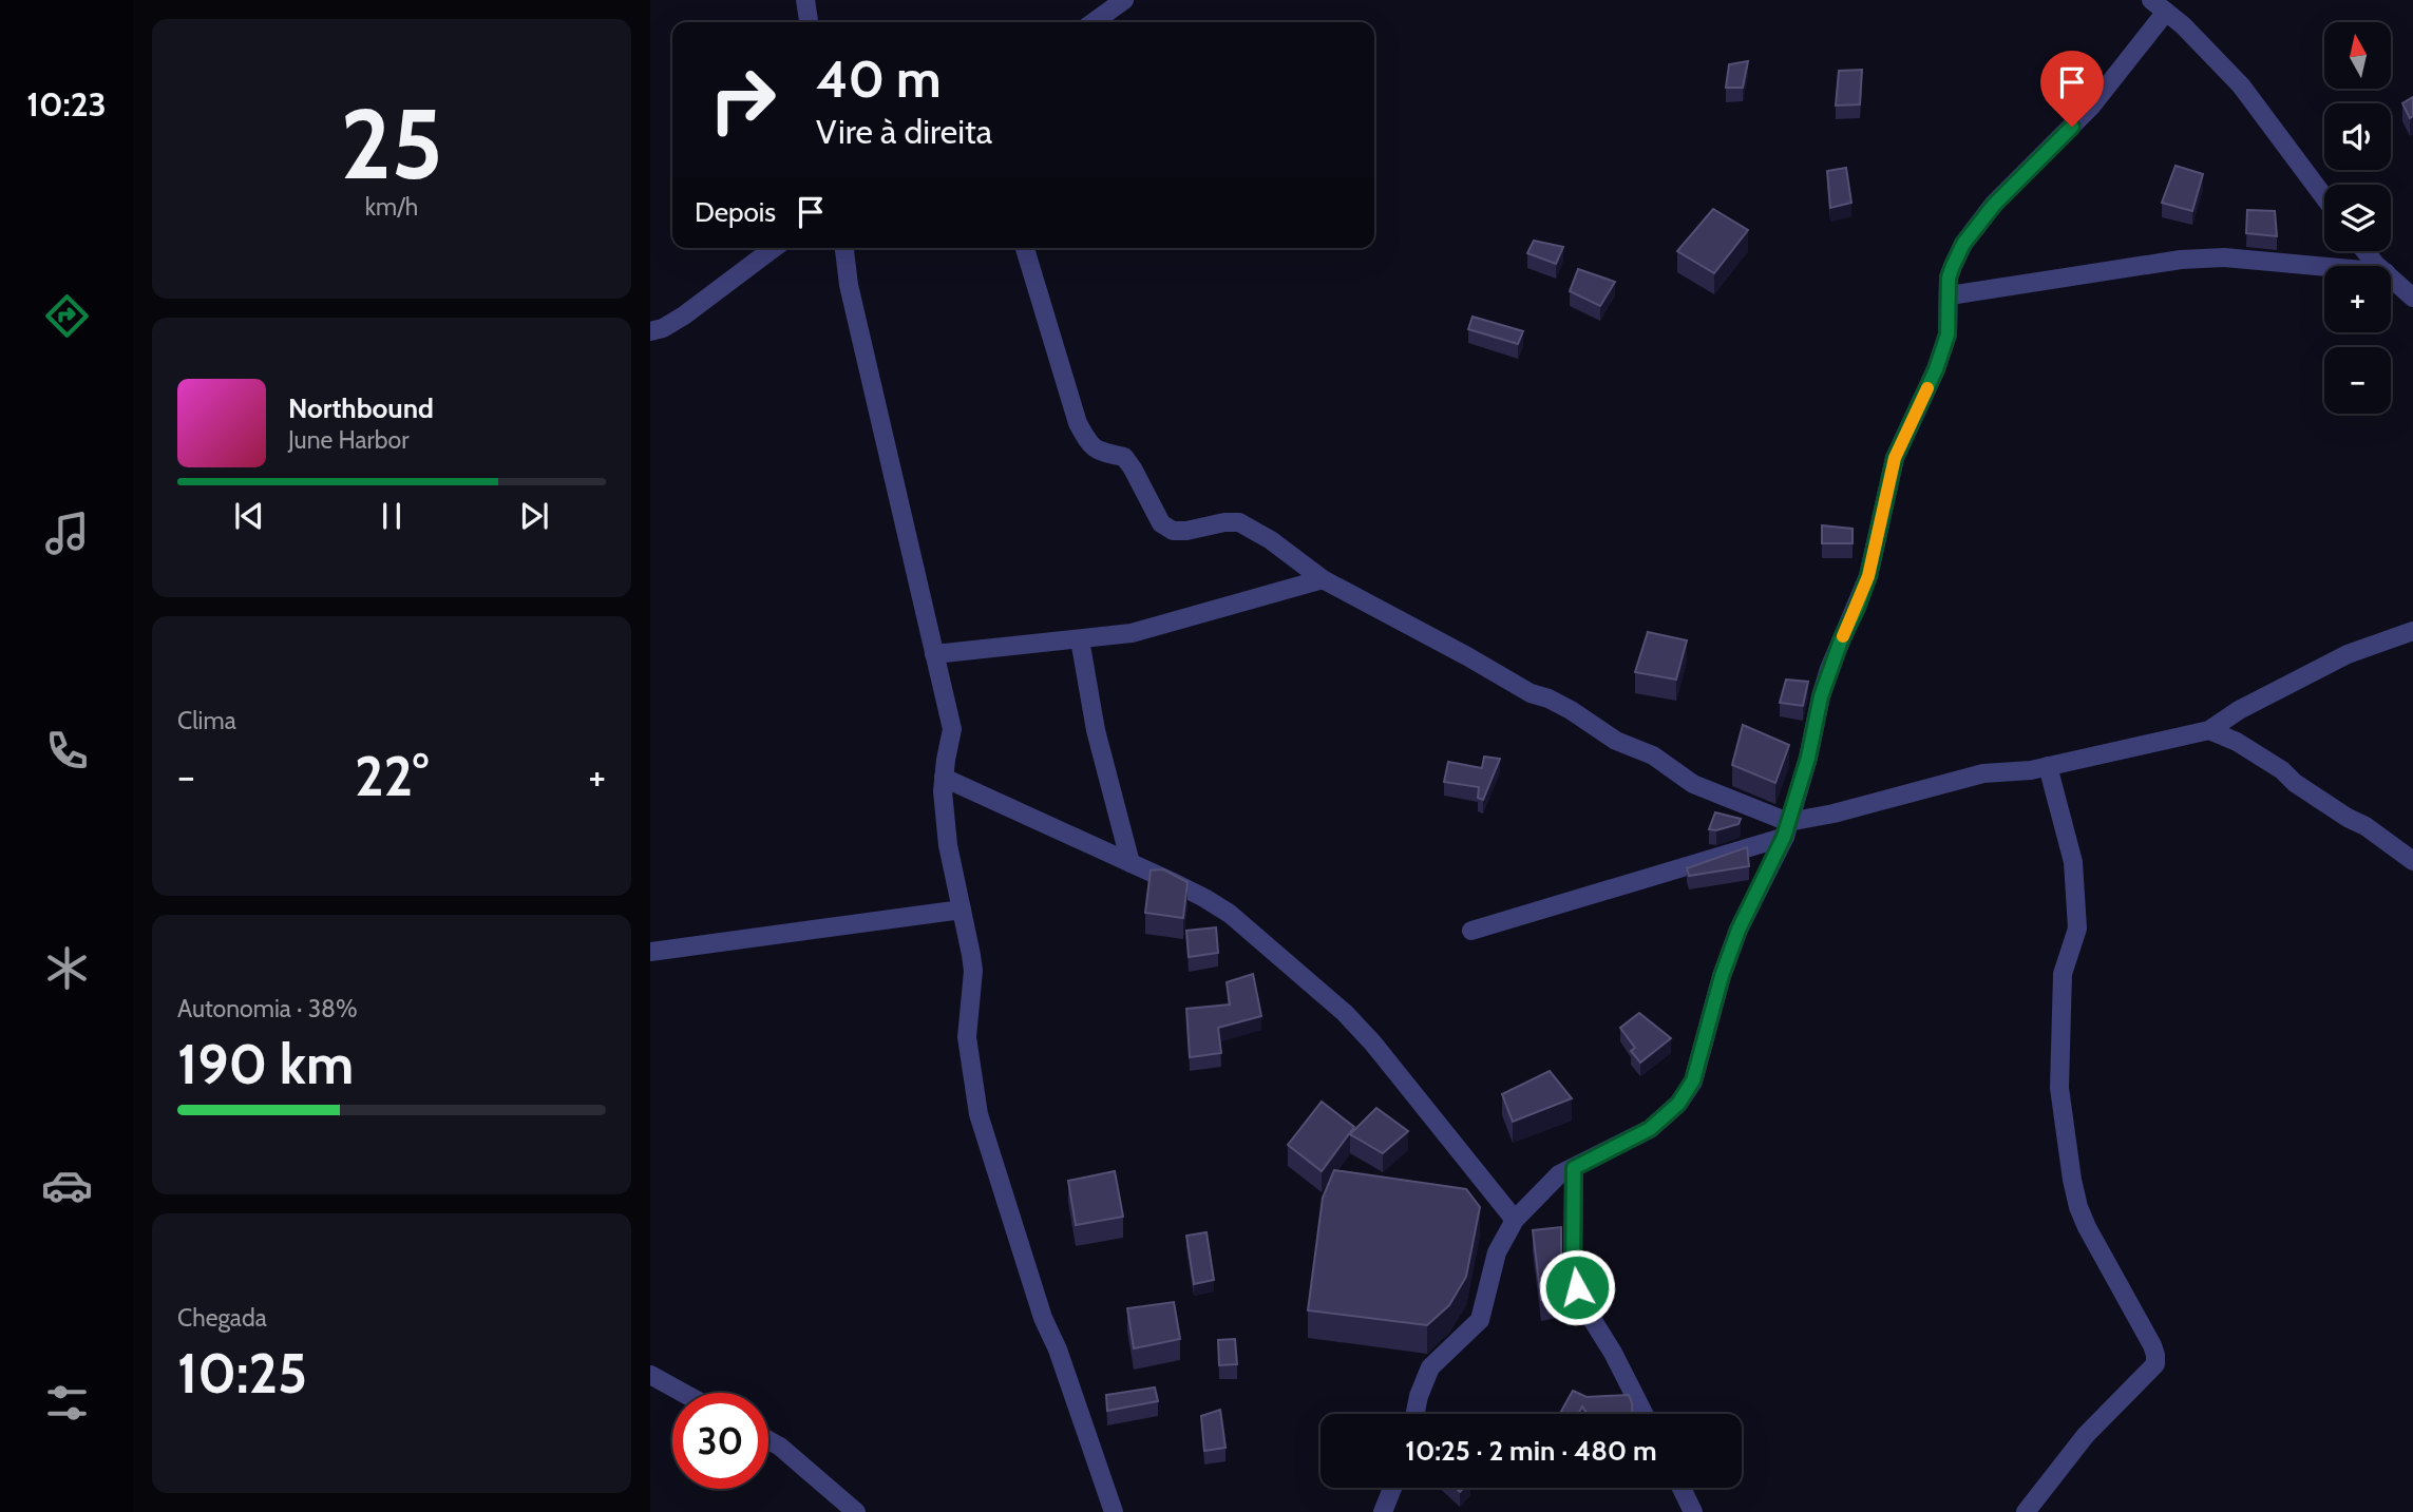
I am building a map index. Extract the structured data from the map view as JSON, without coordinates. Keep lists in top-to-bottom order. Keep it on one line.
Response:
{"north":"top","page":{"tabs":"10:23","tile":[["25","km/h"],"Clima",["Autonomia · 38%","190 km"],["Chegada","10:25"]],"map_buttons":["+","−"],"turn":["40 m","Vire à direita"],"then":"Depois","song":["Northbound","June Harbor"],"heat":["−","22°","+"],"limit":"30","trip":"10:25 · 2 min · 480 m"}}
